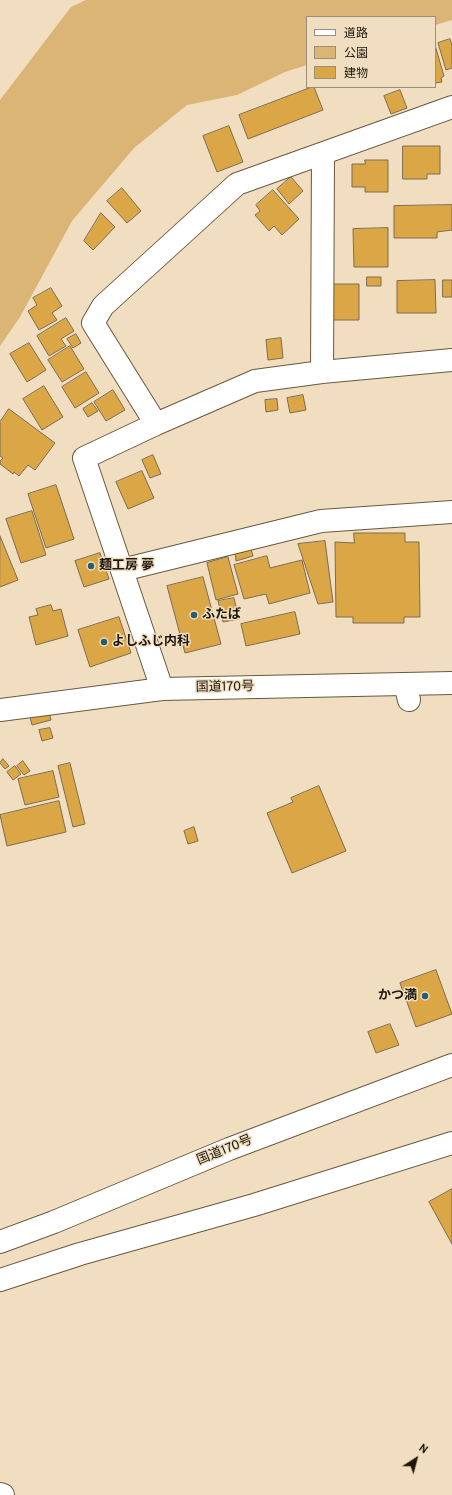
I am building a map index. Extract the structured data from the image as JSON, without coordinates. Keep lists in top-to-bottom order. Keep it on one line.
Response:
{"streets":{"main road":["国道170号"]},"places":["麺工房 夢","ふたば","よしふじ内科","かつ満"],"legend":["道路","公園","建物"],"north":"top right"}
